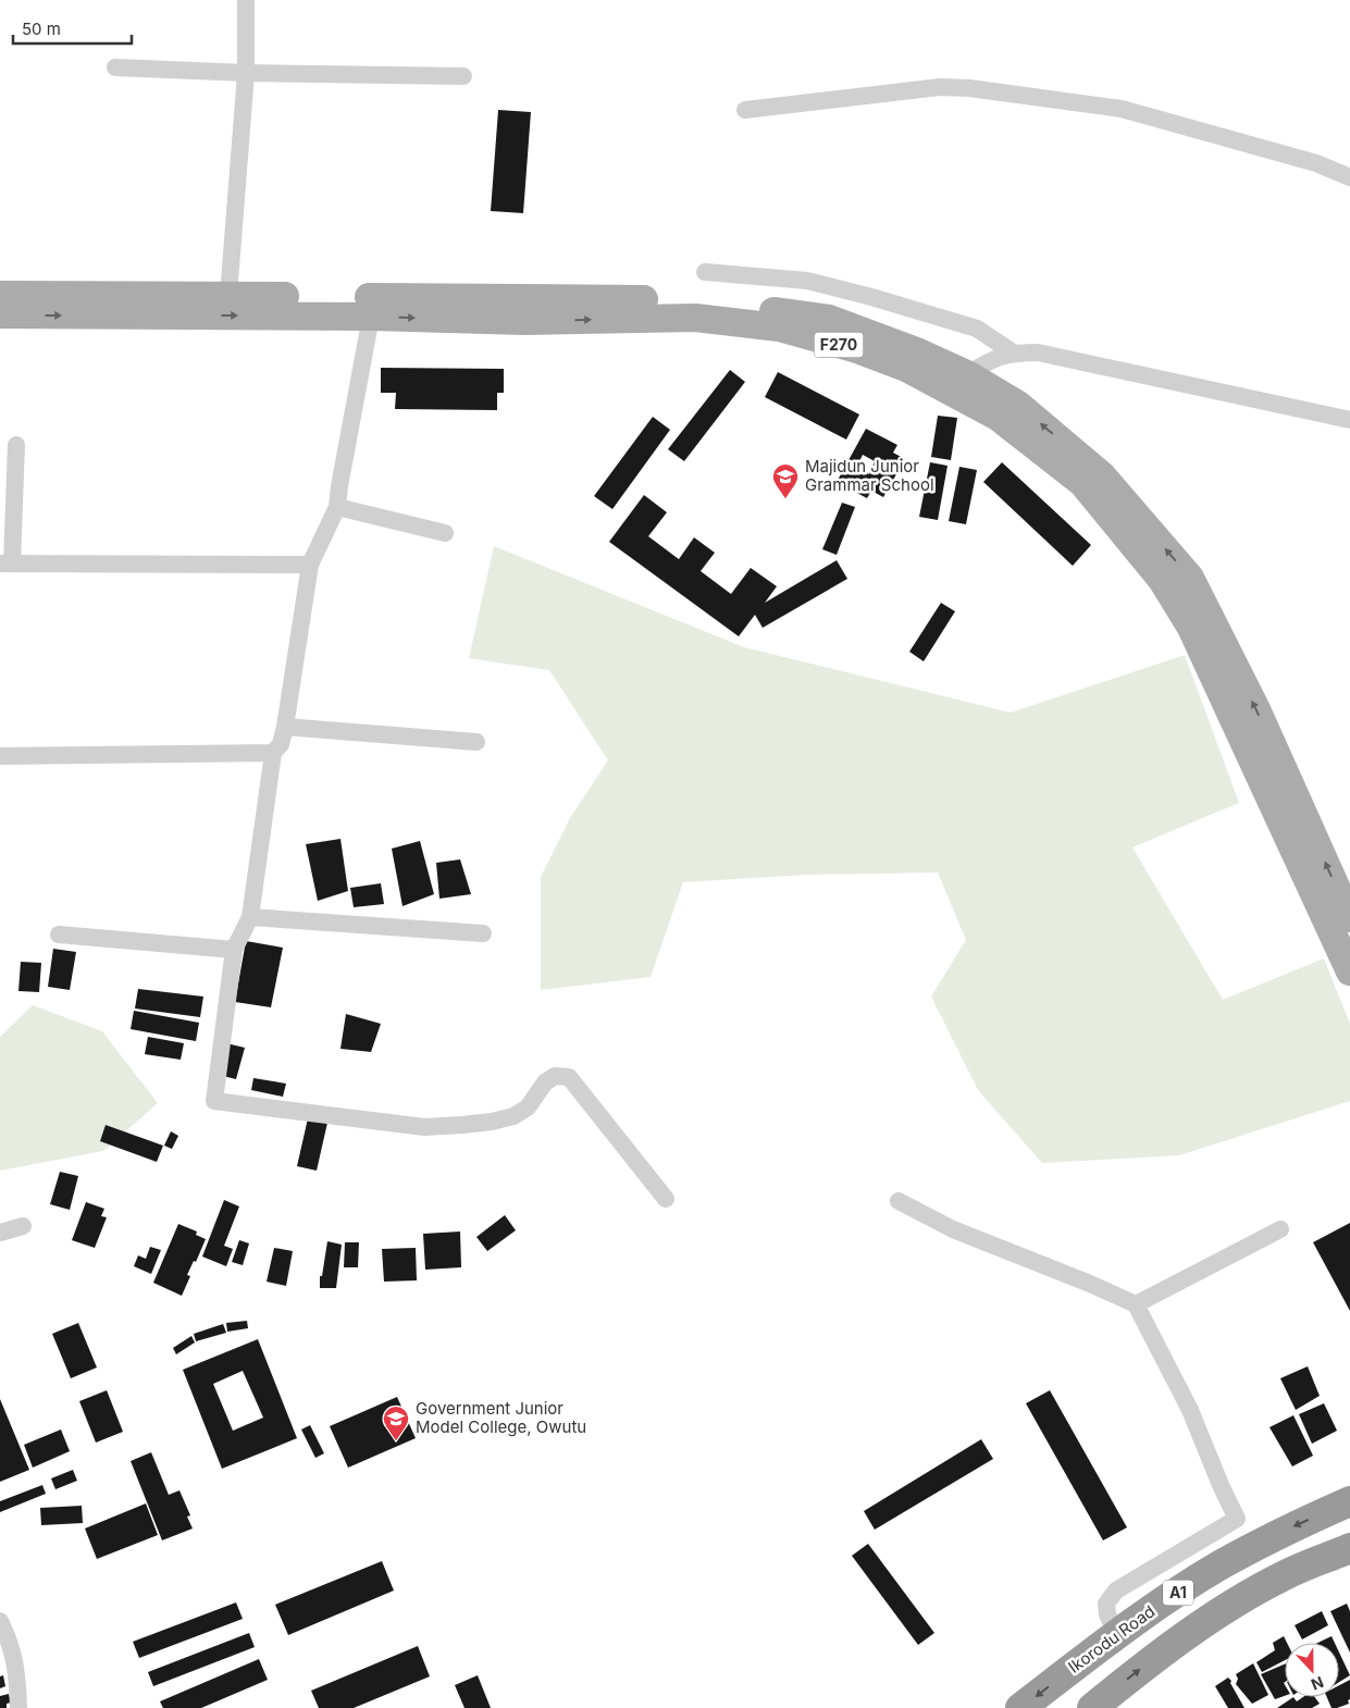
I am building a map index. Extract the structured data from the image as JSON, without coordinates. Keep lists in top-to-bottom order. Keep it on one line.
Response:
{"streets":{"highway":["A1","Ikorodu Road"],"main road":["F270"]},"places":{"school or university":["Majidun Junior Grammar School","Government Junior Model College, Owutu"]},"scale_bar":"50 m","north":"bottom"}
